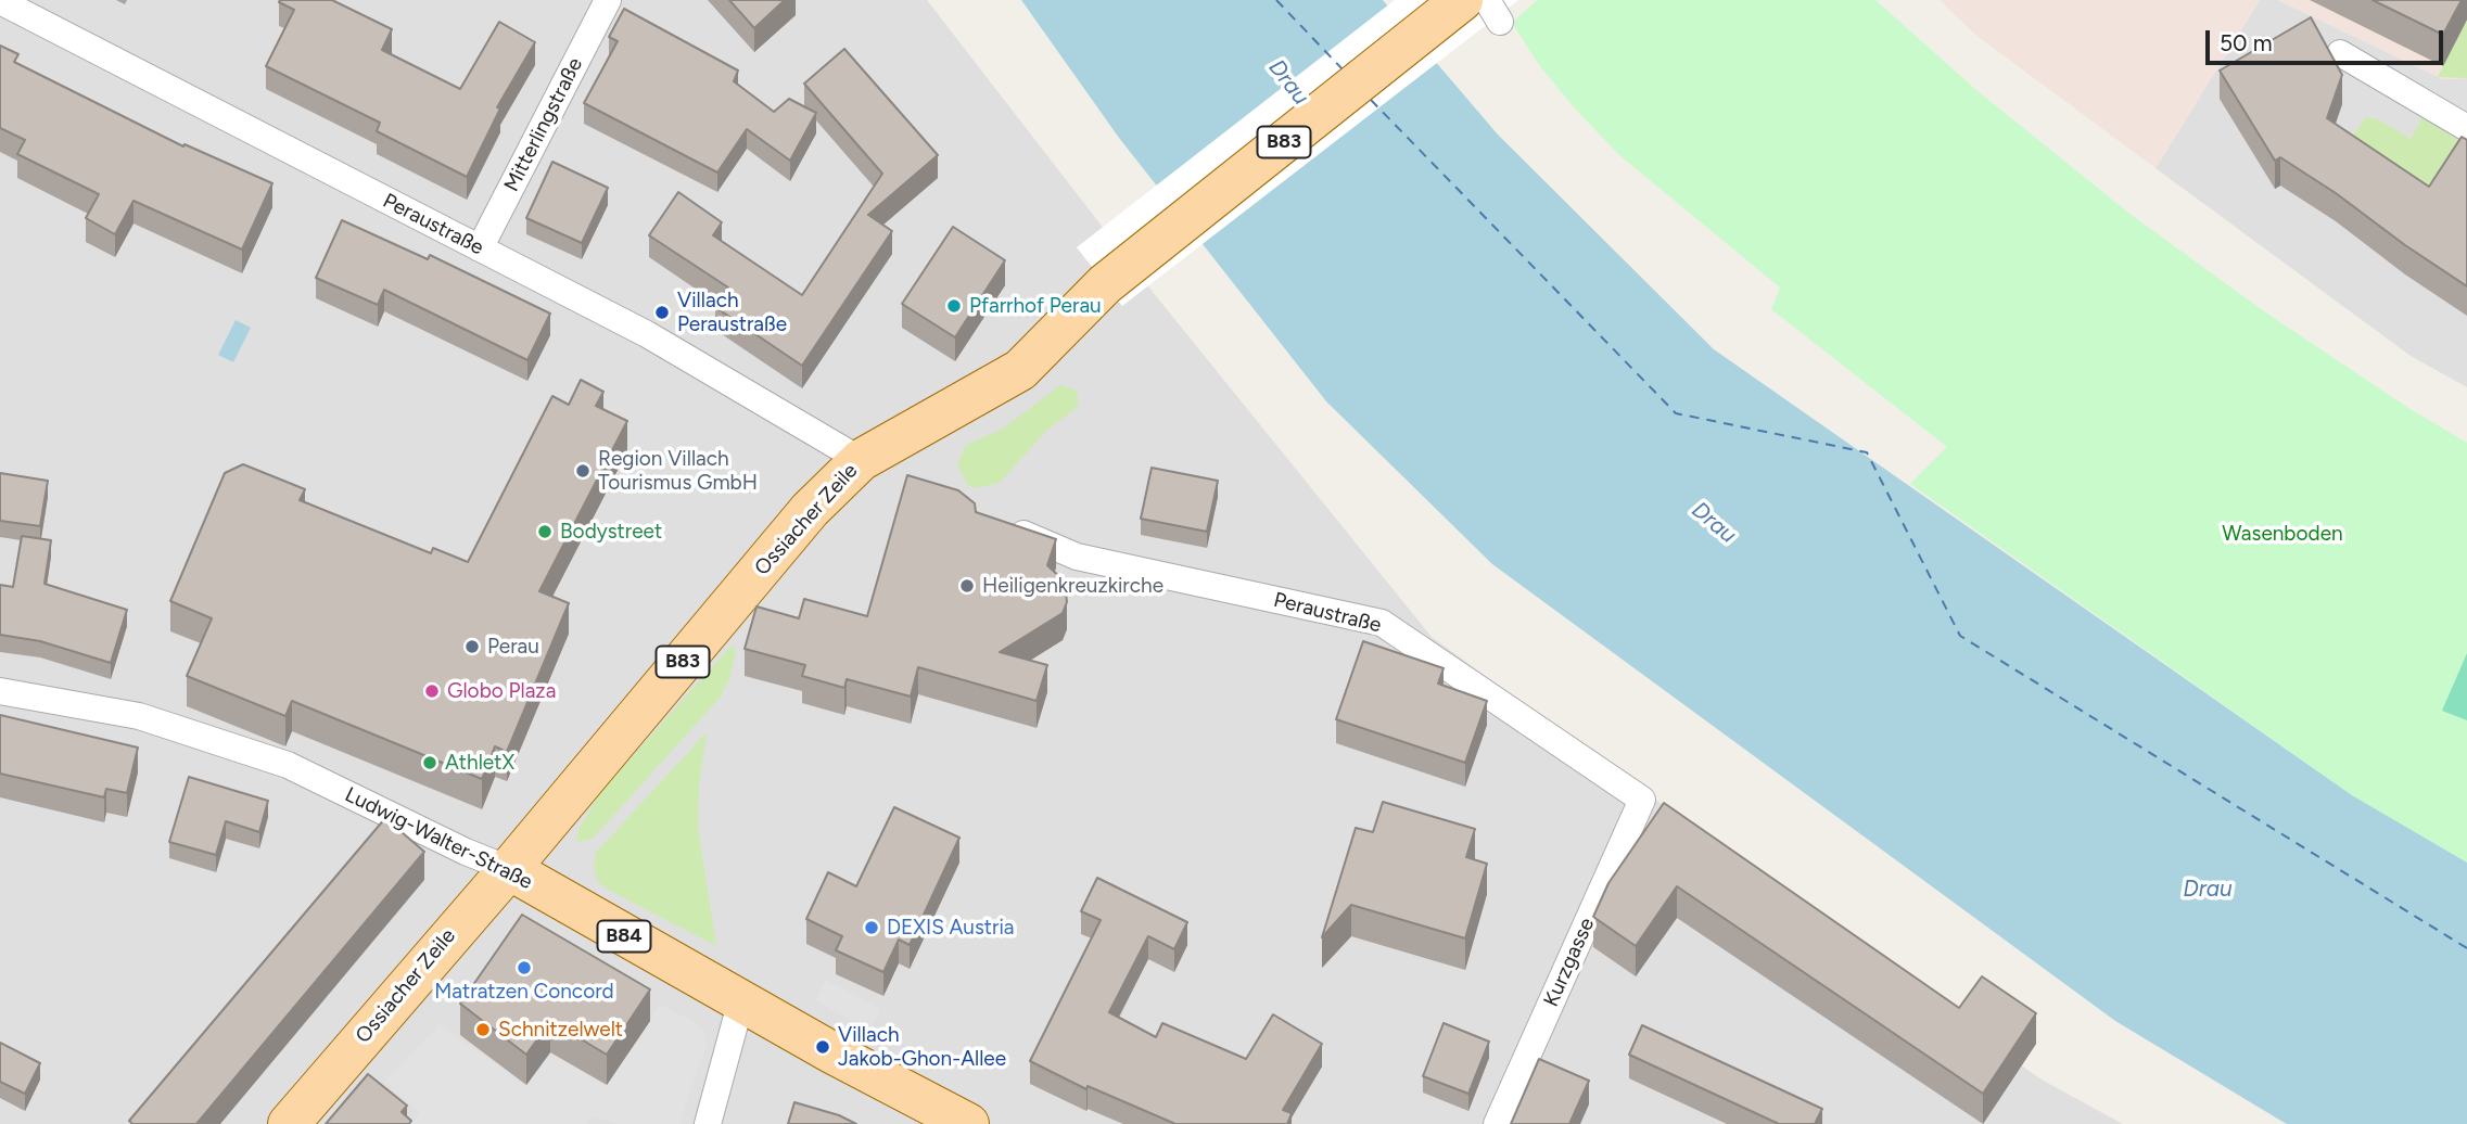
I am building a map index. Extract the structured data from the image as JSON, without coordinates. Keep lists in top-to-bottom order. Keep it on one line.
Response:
{"streets":{"main road":["B83","Ossiacher Zeile","Ludwig-Walter-Straße","B84"],"street":["Mitterlingstraße","Peraustraße","Kurzgasse"]},"crossings":[["Mitterlingstraße","Peraustraße"],["Peraustraße","Ossiacher Zeile"],["Peraustraße","Kurzgasse"],["Ossiacher Zeile","Ludwig-Walter-Straße"]],"water":["Drau"],"parks":["Wasenboden"],"places":["Pfarrhof Perau","Villach Peraustraße","Region Villach Tourismus GmbH","Bodystreet","Heiligenkreuzkirche","Perau","Globo Plaza","AthletX","DEXIS Austria","Matratzen Concord","Schnitzelwelt","Villach Jakob-Ghon-Allee"],"scale_bar":"50 m"}
